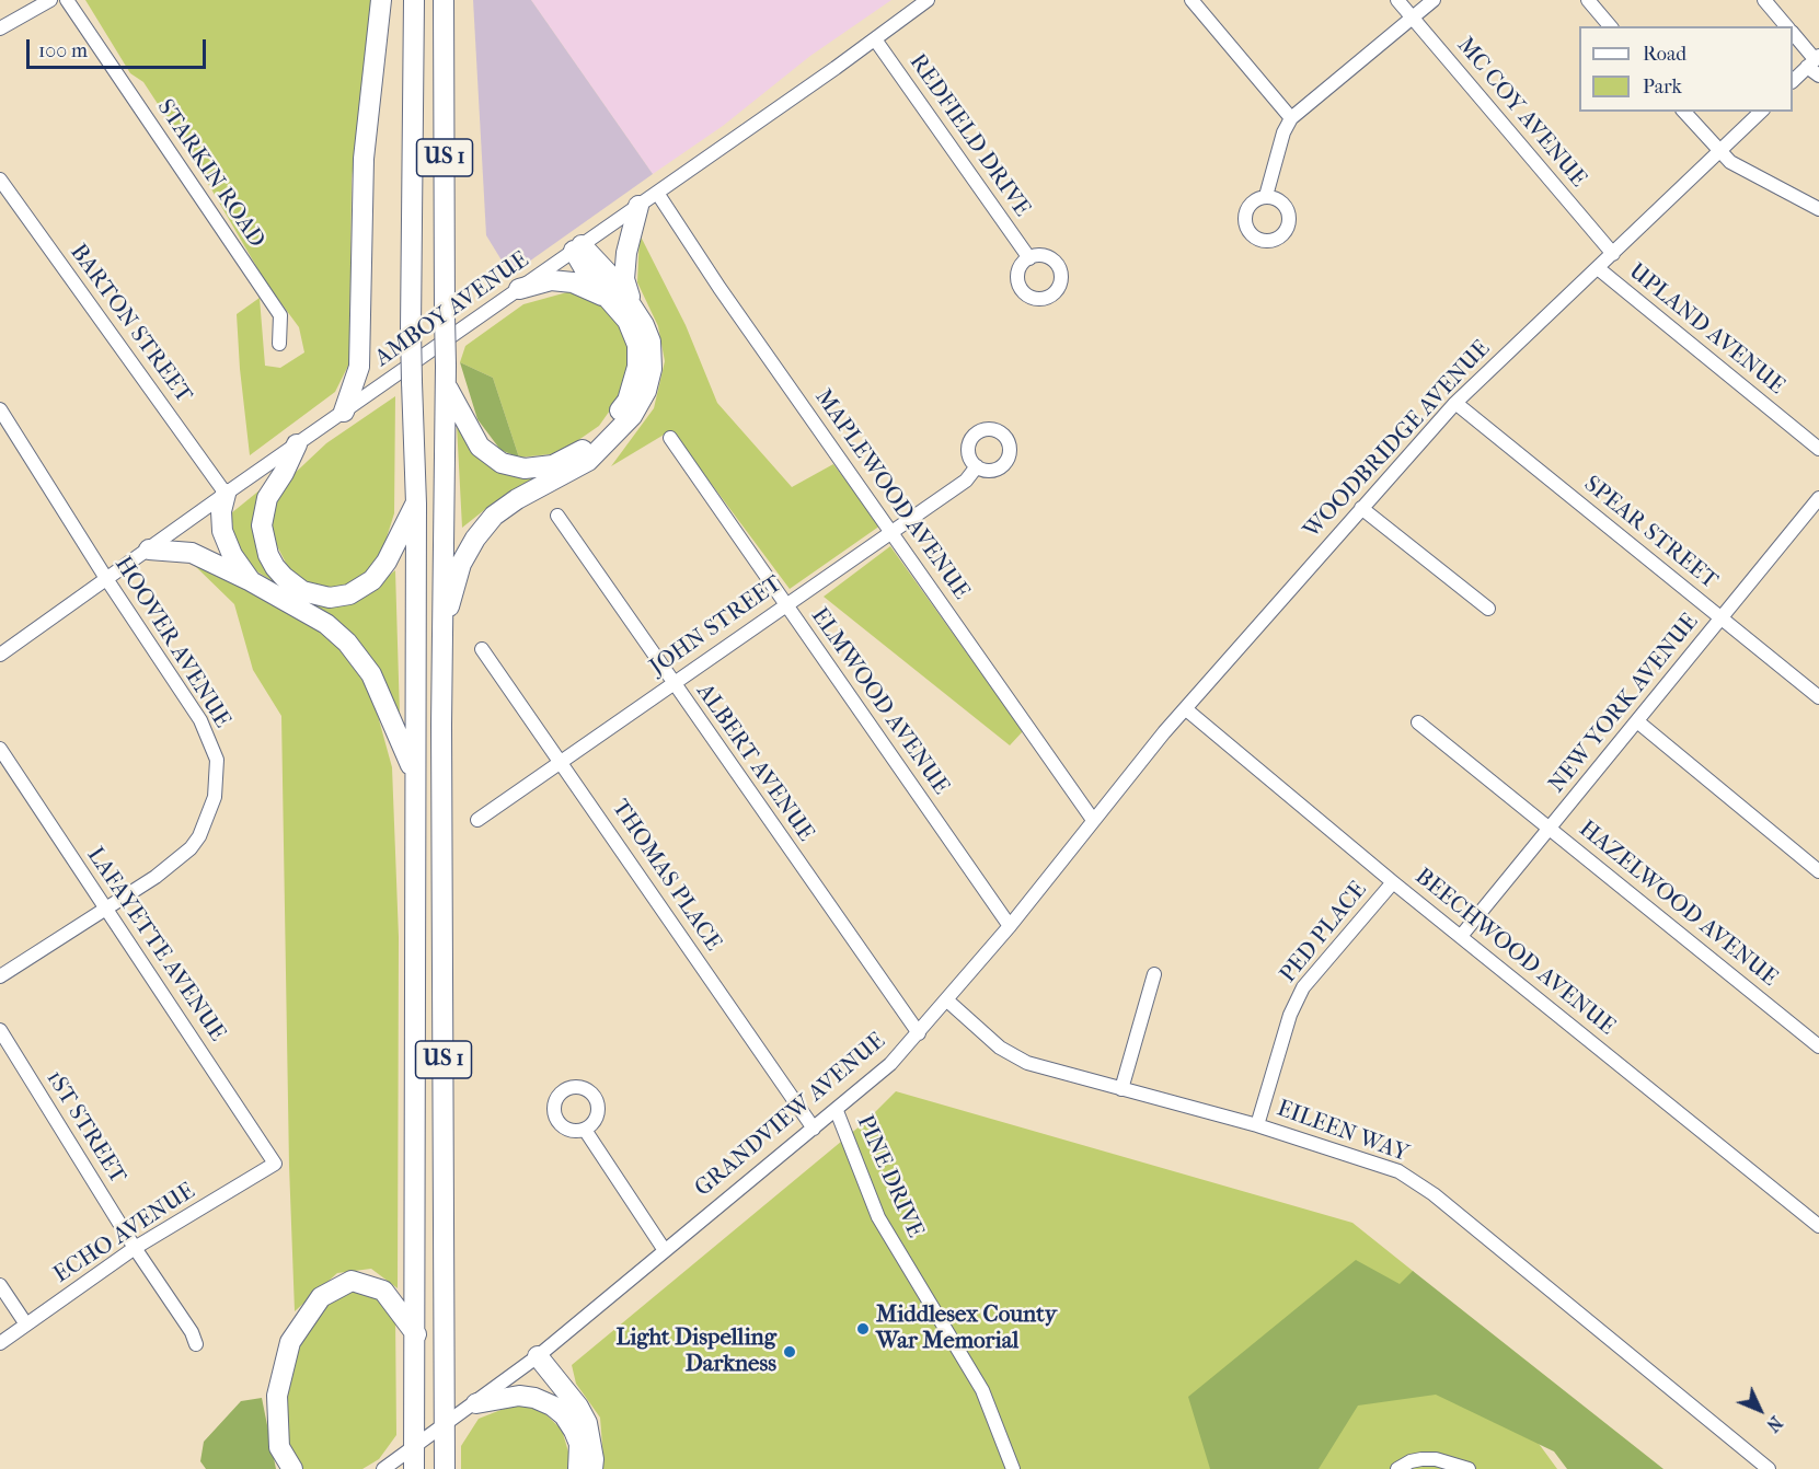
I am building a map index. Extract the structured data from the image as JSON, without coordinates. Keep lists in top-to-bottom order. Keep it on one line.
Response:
{"streets":{"highway":["US 1"],"street":["MC COY AVENUE","REDFIELD DRIVE","STARKIN ROAD","AMBOY AVENUE","BARTON STREET","UPLAND AVENUE","WOODBRIDGE AVENUE","MAPLEWOOD AVENUE","SPEAR STREET","JOHN STREET","HOOVER AVENUE","ELMWOOD AVENUE","NEW YORK AVENUE","ALBERT AVENUE","THOMAS PLACE","HAZELWOOD AVENUE","PED PLACE","LAFAYETTE AVENUE","BEECHWOOD AVENUE","GRANDVIEW AVENUE","1ST STREET","EILEEN WAY","PINE DRIVE","ECHO AVENUE"]},"crossings":[["MC COY AVENUE","WOODBRIDGE AVENUE"],["REDFIELD DRIVE","AMBOY AVENUE"],["US 1","GRANDVIEW AVENUE"],["AMBOY AVENUE","BARTON STREET"],["AMBOY AVENUE","MAPLEWOOD AVENUE"],["AMBOY AVENUE","HOOVER AVENUE"],["UPLAND AVENUE","WOODBRIDGE AVENUE"],["WOODBRIDGE AVENUE","SPEAR STREET"],["WOODBRIDGE AVENUE","BEECHWOOD AVENUE"],["WOODBRIDGE AVENUE","GRANDVIEW AVENUE"],["MAPLEWOOD AVENUE","JOHN STREET"],["MAPLEWOOD AVENUE","GRANDVIEW AVENUE"],["SPEAR STREET","NEW YORK AVENUE"],["JOHN STREET","ELMWOOD AVENUE"],["JOHN STREET","ALBERT AVENUE"],["JOHN STREET","THOMAS PLACE"],["HOOVER AVENUE","LAFAYETTE AVENUE"],["ELMWOOD AVENUE","GRANDVIEW AVENUE"],["NEW YORK AVENUE","HAZELWOOD AVENUE"],["NEW YORK AVENUE","BEECHWOOD AVENUE"],["ALBERT AVENUE","GRANDVIEW AVENUE"],["THOMAS PLACE","GRANDVIEW AVENUE"],["PED PLACE","BEECHWOOD AVENUE"],["PED PLACE","EILEEN WAY"],["LAFAYETTE AVENUE","ECHO AVENUE"],["GRANDVIEW AVENUE","EILEEN WAY"],["GRANDVIEW AVENUE","PINE DRIVE"],["1ST STREET","ECHO AVENUE"]],"places":["Middlesex County War Memorial","Light Dispelling Darkness"],"legend":["Road","Park"],"scale_bar":"100 m","north":"bottom right"}
